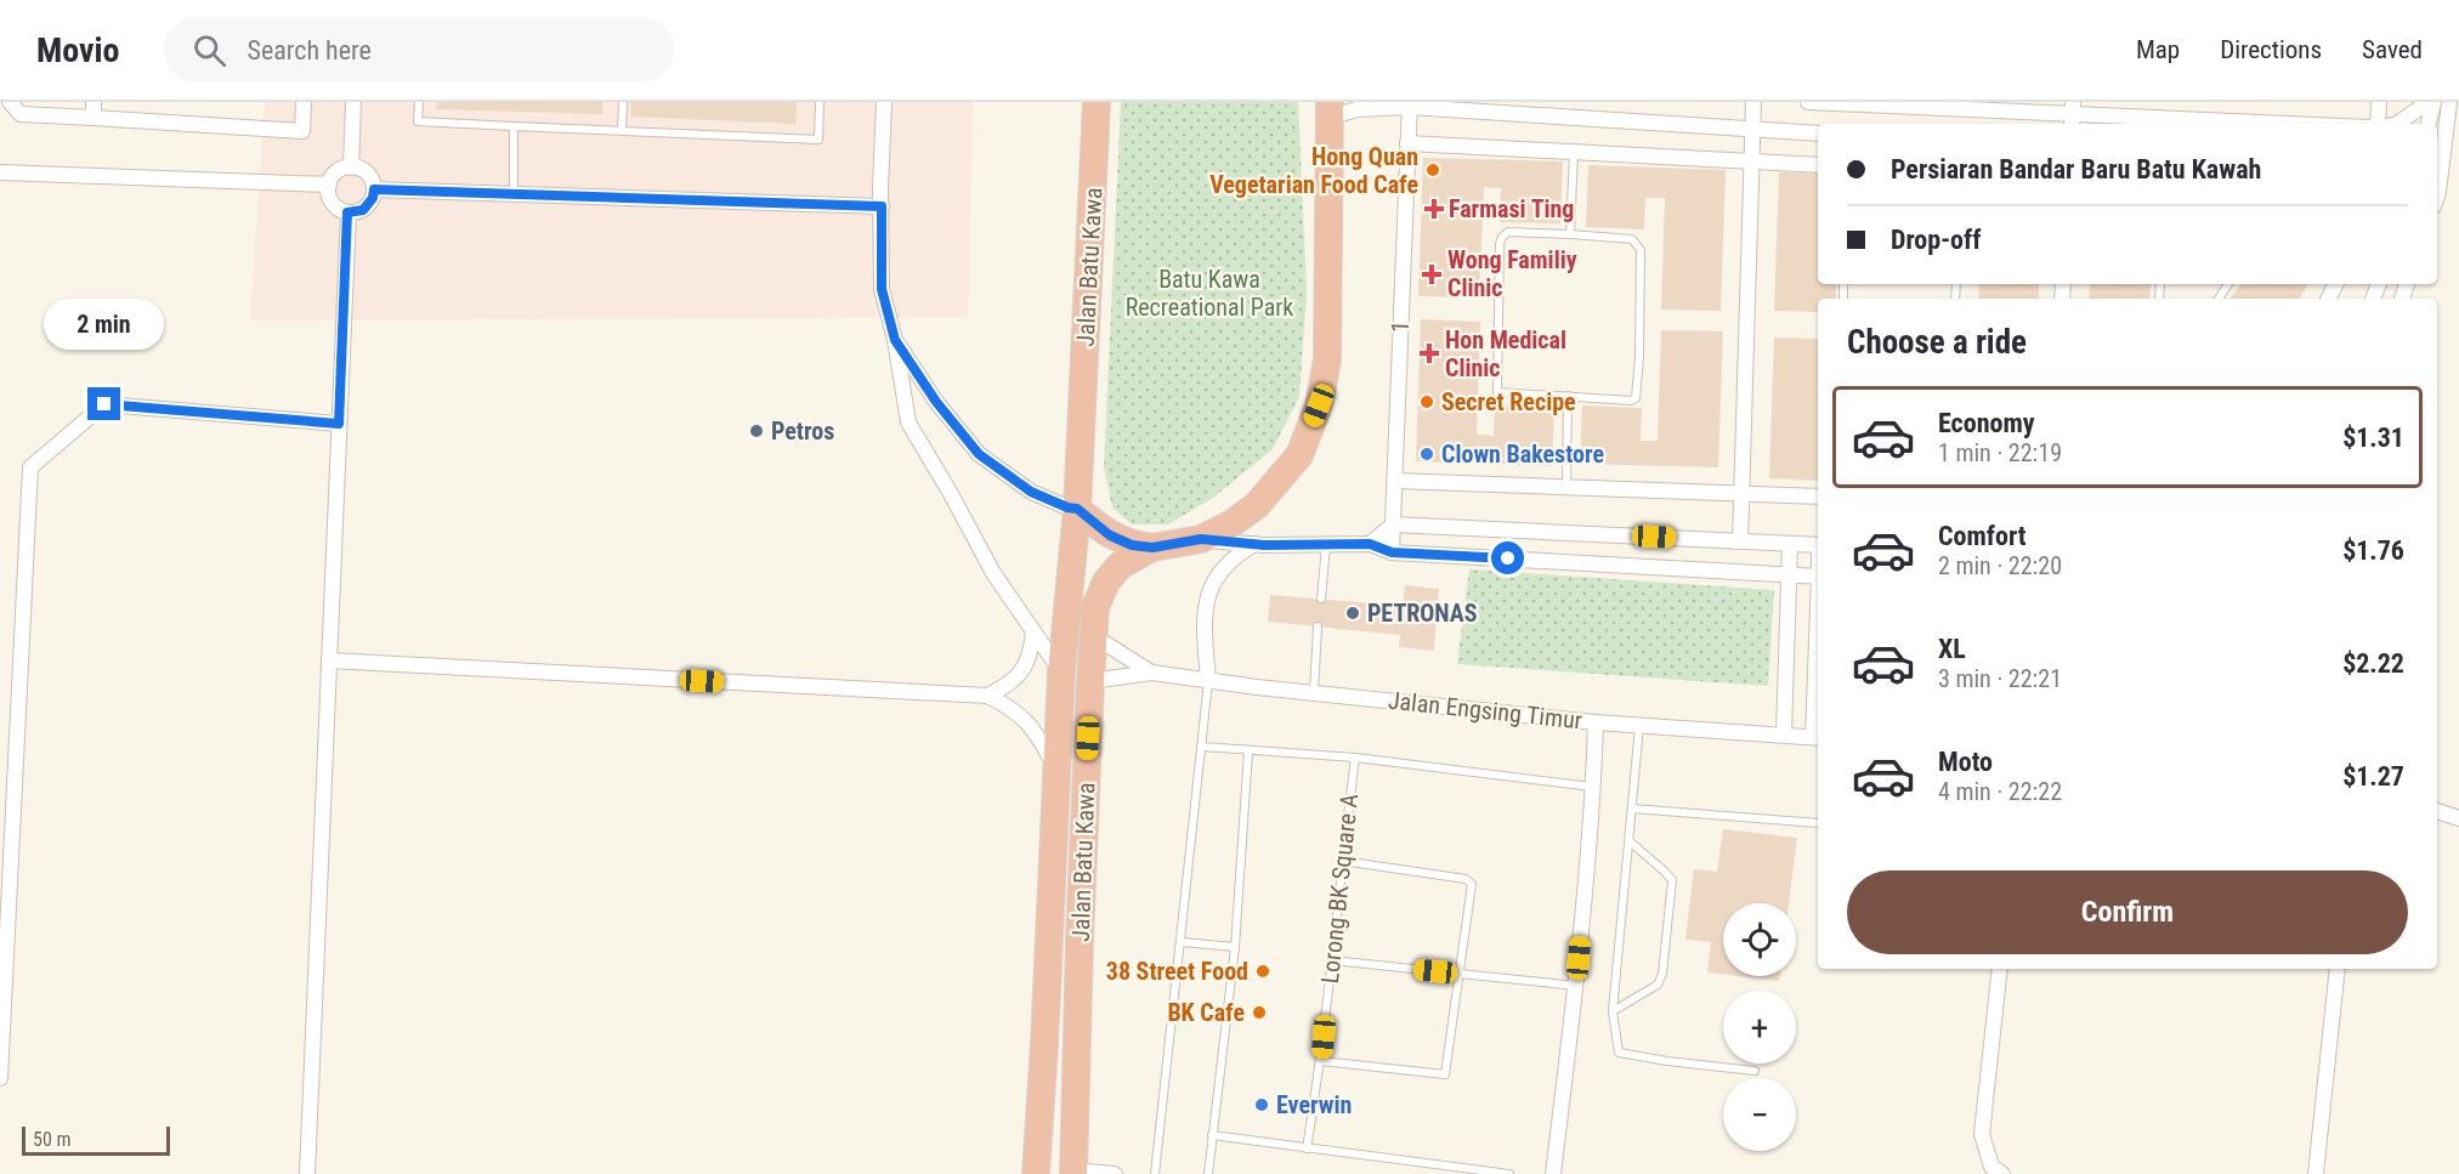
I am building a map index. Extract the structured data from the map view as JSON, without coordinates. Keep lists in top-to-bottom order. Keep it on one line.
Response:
{"streets":{"highway":["Jalan Batu Kawa"],"street":["1","Jalan Engsing Timur"],"lane":["Lorong BK Square A"]},"crossings":[["Jalan Batu Kawa","Jalan Engsing Timur"]],"parks":["Batu Kawa Recreational Park"],"places":{"other":["Hong Quan Vegetarian Food Cafe","Secret Recipe","Petros","Clown Bakestore","PETRONAS","38 Street Food","BK Cafe","Everwin"],"health":["Farmasi Ting","Wong Familiy Clinic","Hon Medical Clinic"]},"scale_bar":"50 m","page":{"header":"Movio","search":"Search here","nav":["Map","Directions","Saved"],"banner":["Persiaran Bandar Baru Batu Kawah","Drop-off"],"bubble":"2 min","heading":"Choose a ride","list":[{"name":"Economy","note":"1 min · 22:19","value":"$1.31"},{"name":"Comfort","note":"2 min · 22:20","value":"$1.76"},{"name":"XL","note":"3 min · 22:21","value":"$2.22"},{"name":"Moto","note":"4 min · 22:22","value":"$1.27"}],"buttons":"Confirm","map_buttons":["+","−"],"scale":"50 m"}}
